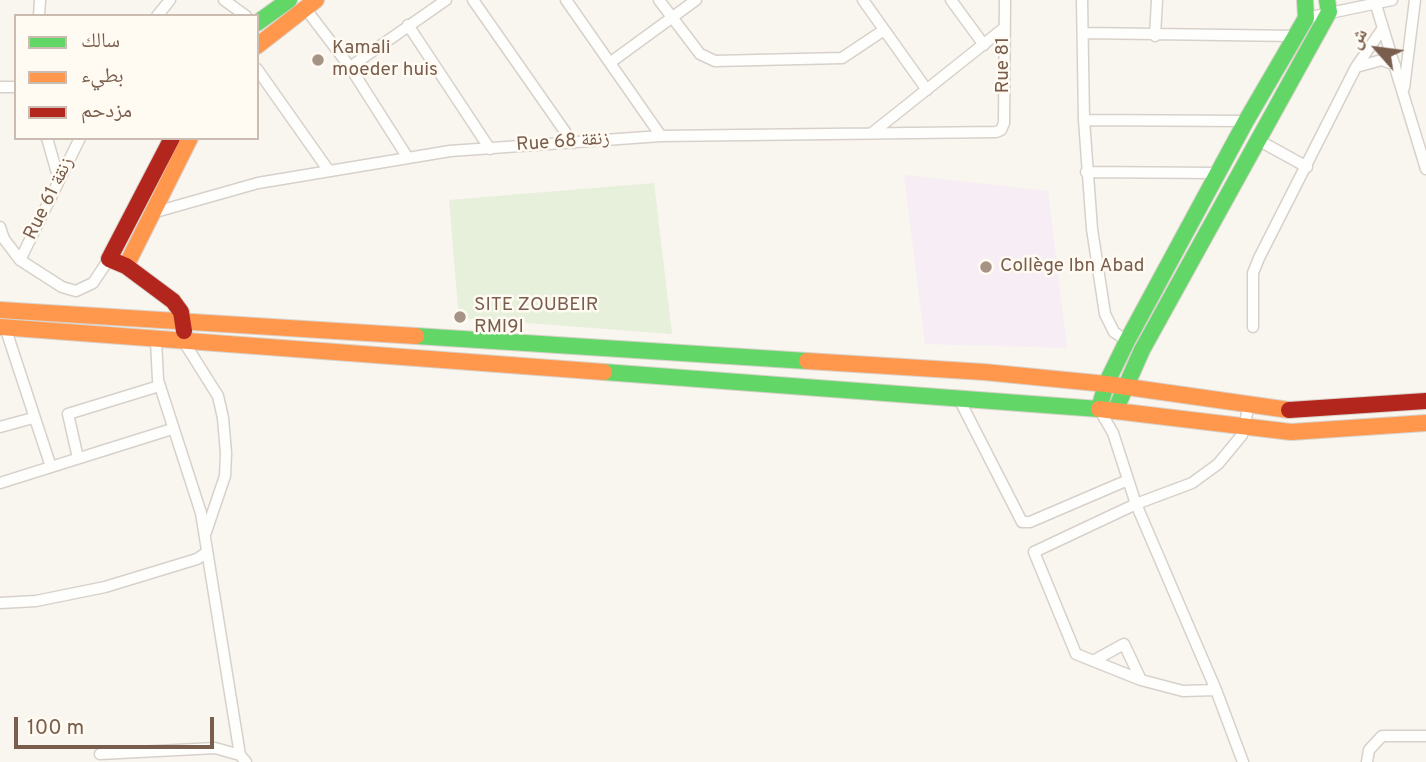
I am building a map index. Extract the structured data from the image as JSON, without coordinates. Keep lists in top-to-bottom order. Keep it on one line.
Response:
{"streets":{"street":["Rue 81","Rue 68 زنقة","Rue 61 زنقة"]},"crossings":[["Rue 81","Rue 68 زنقة"]],"places":["Kamali moeder huis","Collège Ibn Abad","SITE ZOUBEIR RMI9I"],"legend":["سالك","بطيء","مزدحم"],"scale_bar":"100 m","north":"top left"}
